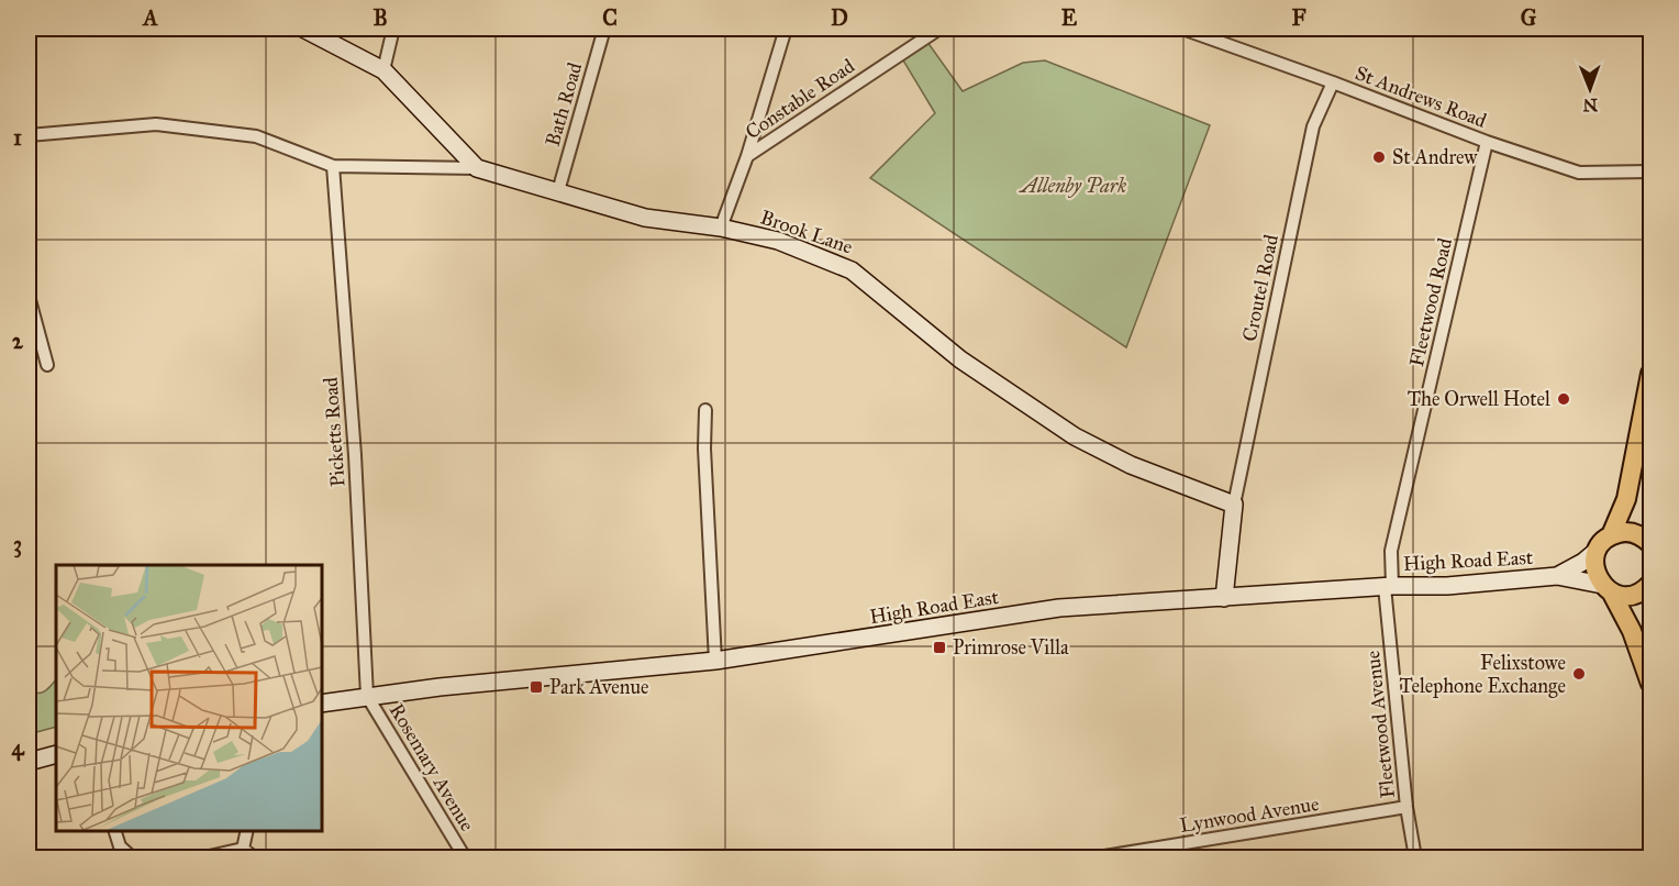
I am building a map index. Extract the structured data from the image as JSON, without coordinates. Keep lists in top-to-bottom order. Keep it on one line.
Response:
{"streets":{"street":["St Andrews Road","Constable Road","Bath Road","Brook Lane","Croutel Road","Fleetwood Road","Picketts Road","High Road East","Fleetwood Avenue","Rosemary Avenue","Lynwood Avenue"]},"crossings":[["St Andrews Road","Croutel Road"],["St Andrews Road","Fleetwood Road"],["Bath Road","Brook Lane"],["Brook Lane","Croutel Road"],["Fleetwood Road","High Road East"],["Fleetwood Road","Fleetwood Avenue"],["Picketts Road","High Road East"],["Picketts Road","Rosemary Avenue"],["High Road East","Fleetwood Avenue"],["High Road East","Rosemary Avenue"],["Fleetwood Avenue","Lynwood Avenue"]],"parks":["Allenby Park"],"places":{"other":["St Andrew","The Orwell Hotel","Felixstowe Telephone Exchange"],"transit":["Primrose Villa","Park Avenue"]},"north":"bottom","grid":{"columns":["A","B","C","D","E","F","G"],"rows":["1","2","3","4"]}}
